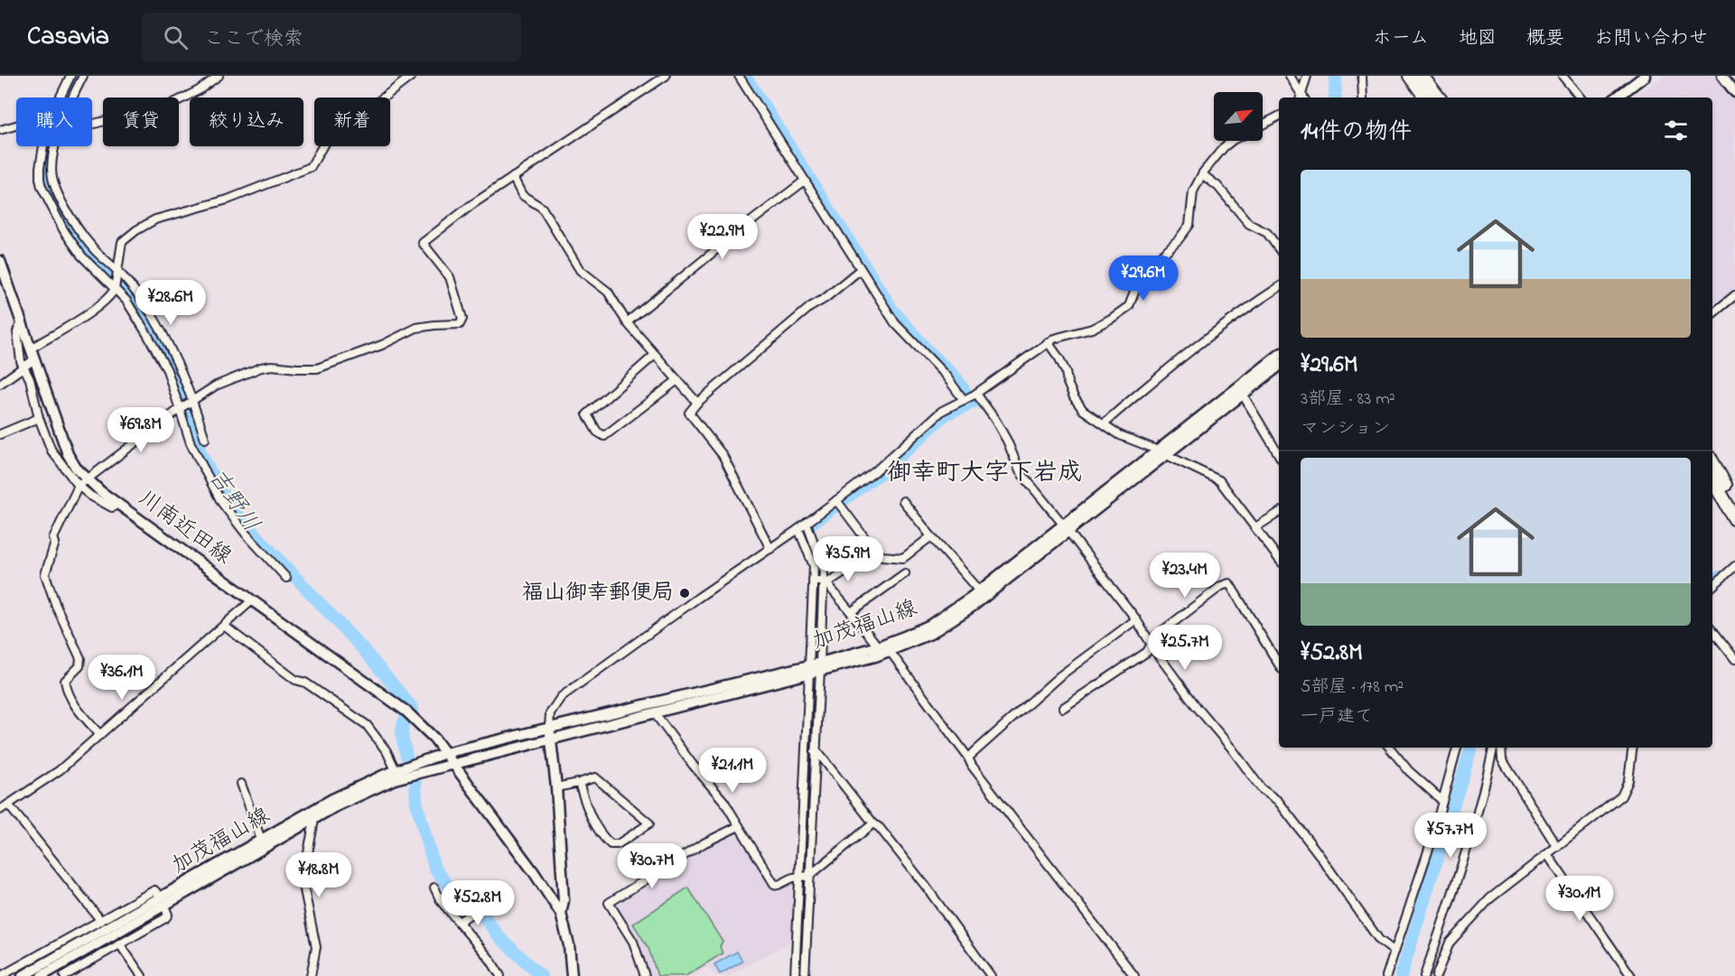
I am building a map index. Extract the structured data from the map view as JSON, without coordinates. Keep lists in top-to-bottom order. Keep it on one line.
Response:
{"streets":{"main road":["川南近田線","加茂福山線"]},"crossings":[["川南近田線","加茂福山線"]],"districts":["御幸町大字下岩成"],"water":["吉野川"],"places":["福山御幸郵便局"],"north":"top right","page":{"header":"Casavia","search":"ここで検索","nav":["ホーム","地図","概要","お問い合わせ"],"chip":["購入","賃貸","絞り込み","新着"],"heading":"14件の物件","list":[{"name":"¥29.6M","note":"3部屋 · 83 m² · マンション"},{"name":"¥52.8M","note":"5部屋 · 178 m² · 一戸建て"}],"price":["¥22.9M","¥29.6M","¥28.6M","¥69.8M","¥35.9M","¥23.4M","¥25.7M","¥36.1M","¥21.1M","¥57.7M","¥30.7M","¥18.8M","¥30.1M","¥52.8M"]}}
